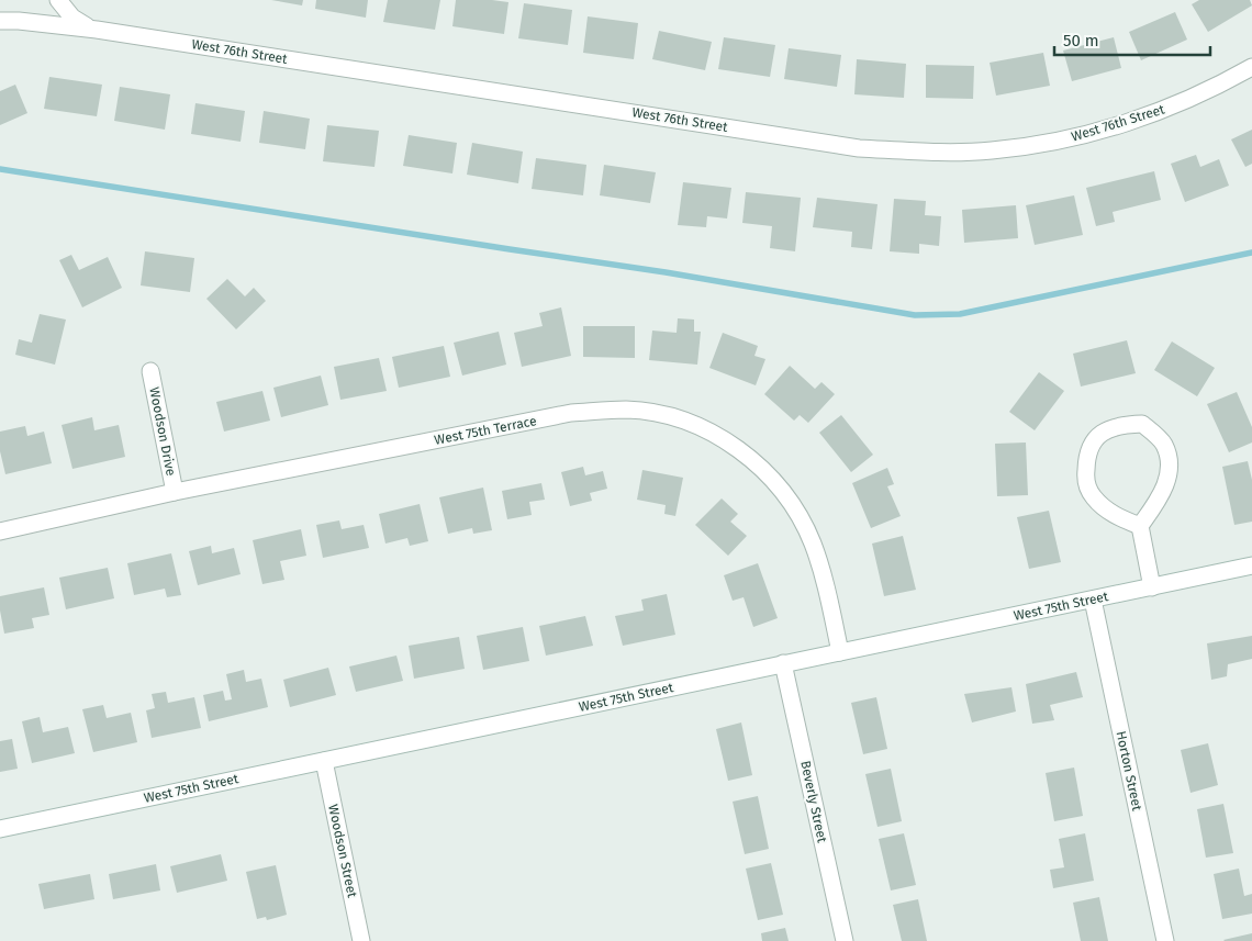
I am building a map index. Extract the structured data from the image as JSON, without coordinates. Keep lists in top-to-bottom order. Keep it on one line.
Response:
{"streets":{"street":["West 76th Street","West 75th Terrace","Woodson Drive","West 75th Street","Horton Street","Beverly Street","Woodson Street"]},"crossings":[["West 75th Terrace","Woodson Drive"],["West 75th Terrace","West 75th Street"],["West 75th Street","Horton Street"],["West 75th Street","Beverly Street"],["West 75th Street","Woodson Street"]],"scale_bar":"50 m"}
